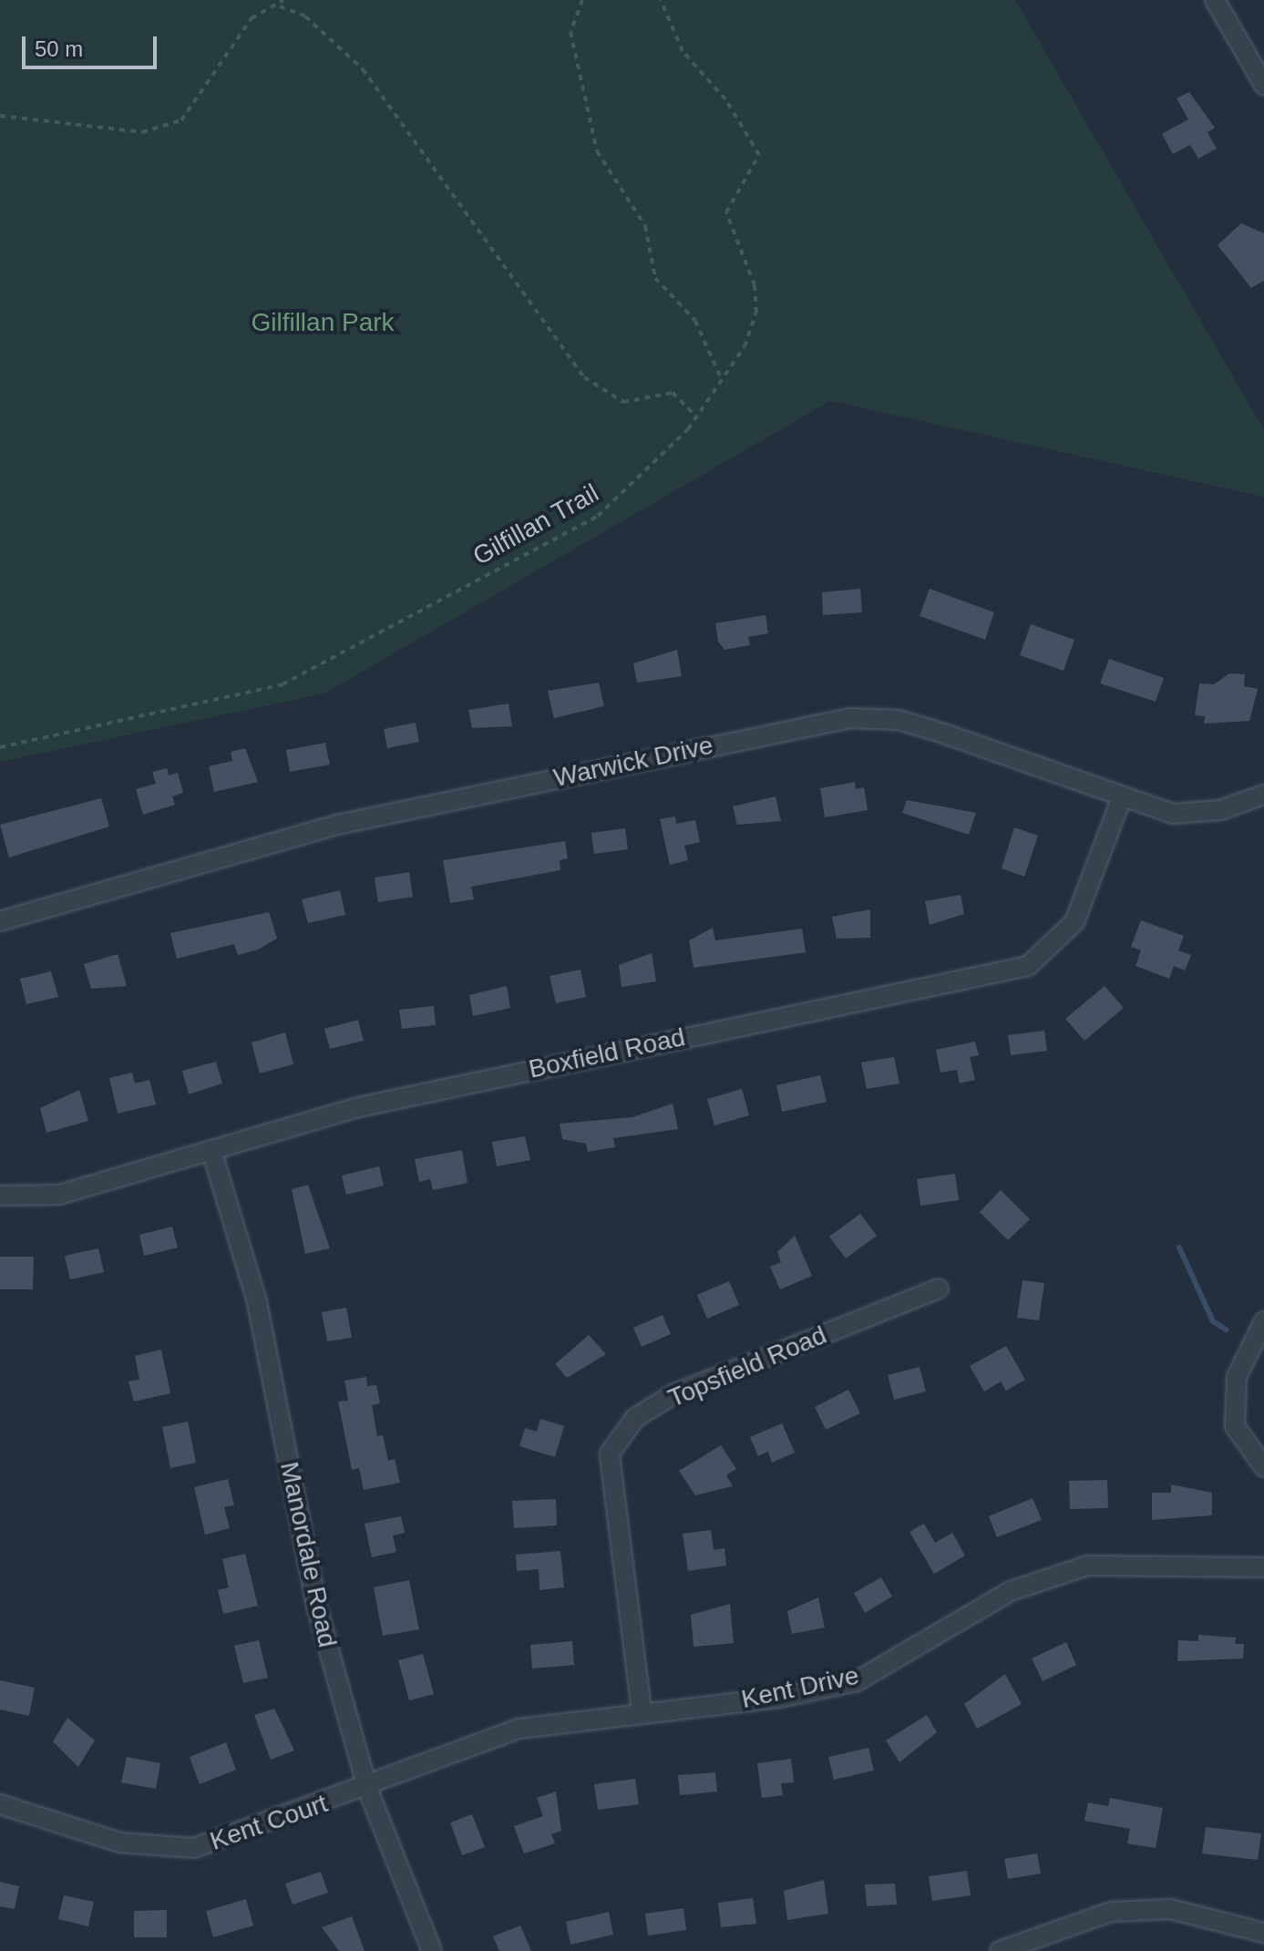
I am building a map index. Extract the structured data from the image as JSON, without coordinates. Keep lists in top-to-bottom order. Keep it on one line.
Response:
{"streets":{"street":["Warwick Drive","Boxfield Road","Topsfield Road","Manordale Road","Kent Drive","Kent Court"],"path":["Gilfillan Trail"]},"crossings":[["Warwick Drive","Boxfield Road"],["Boxfield Road","Manordale Road"],["Topsfield Road","Kent Drive"],["Manordale Road","Kent Drive"],["Manordale Road","Kent Court"],["Kent Drive","Kent Court"]],"parks":["Gilfillan Park"],"scale_bar":"50 m"}
